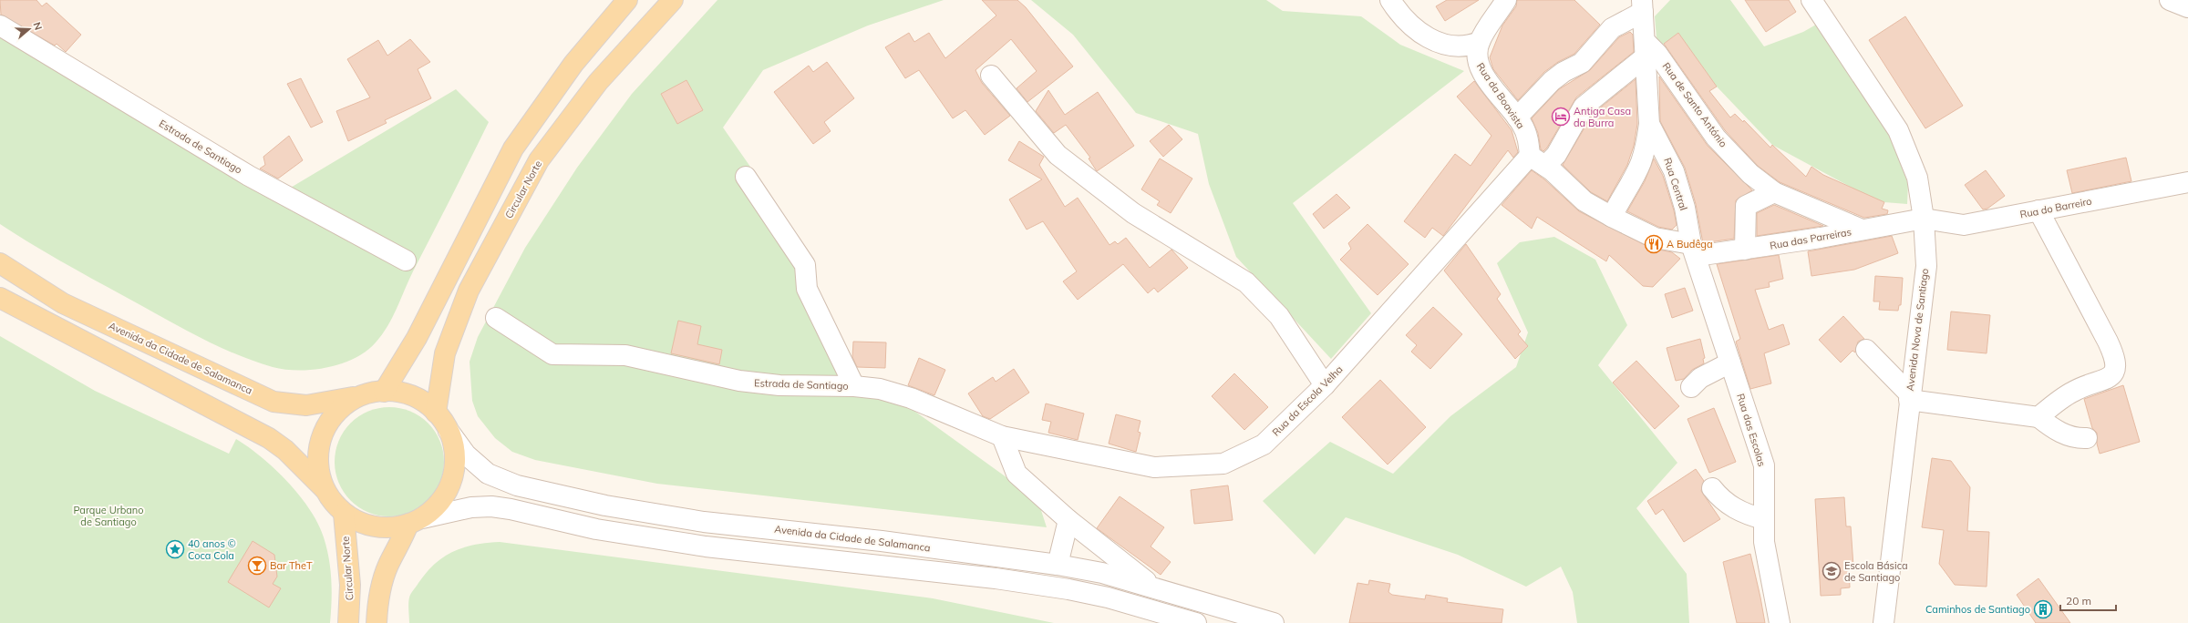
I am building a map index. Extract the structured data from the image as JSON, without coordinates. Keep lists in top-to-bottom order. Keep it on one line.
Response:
{"streets":{"main road":["Circular Norte","Avenida da Cidade de Salamanca"],"street":["Rua da Boavista","Rua de Santo António","Estrada de Santiago","Rua Central","Rua do Barreiro","Rua das Parreiras","Avenida Nova de Santiago","Rua da Escola Velha","Rua das Escolas"]},"crossings":[["Rua da Boavista","Rua das Parreiras"],["Rua da Boavista","Rua da Escola Velha"],["Rua de Santo António","Rua Central"],["Rua de Santo António","Rua das Parreiras"],["Rua de Santo António","Rua da Escola Velha"],["Estrada de Santiago","Rua da Escola Velha"],["Rua Central","Rua das Parreiras"],["Rua Central","Rua da Escola Velha"],["Rua Central","Rua das Escolas"],["Rua do Barreiro","Rua das Parreiras"],["Rua do Barreiro","Avenida Nova de Santiago"],["Rua das Parreiras","Avenida Nova de Santiago"],["Rua das Parreiras","Rua da Escola Velha"],["Rua das Parreiras","Rua das Escolas"]],"parks":["Parque Urbano de Santiago"],"places":{"hotel":["Antiga Casa da Burra"],"restaurant":["A Budêga"],"place":["40 anos © Coca Cola"],"bar":["Bar TheT"],"school or university":["Escola Básica de Santiago"],"building":["Caminhos de Santiago"]},"scale_bar":"20 m","north":"right"}
